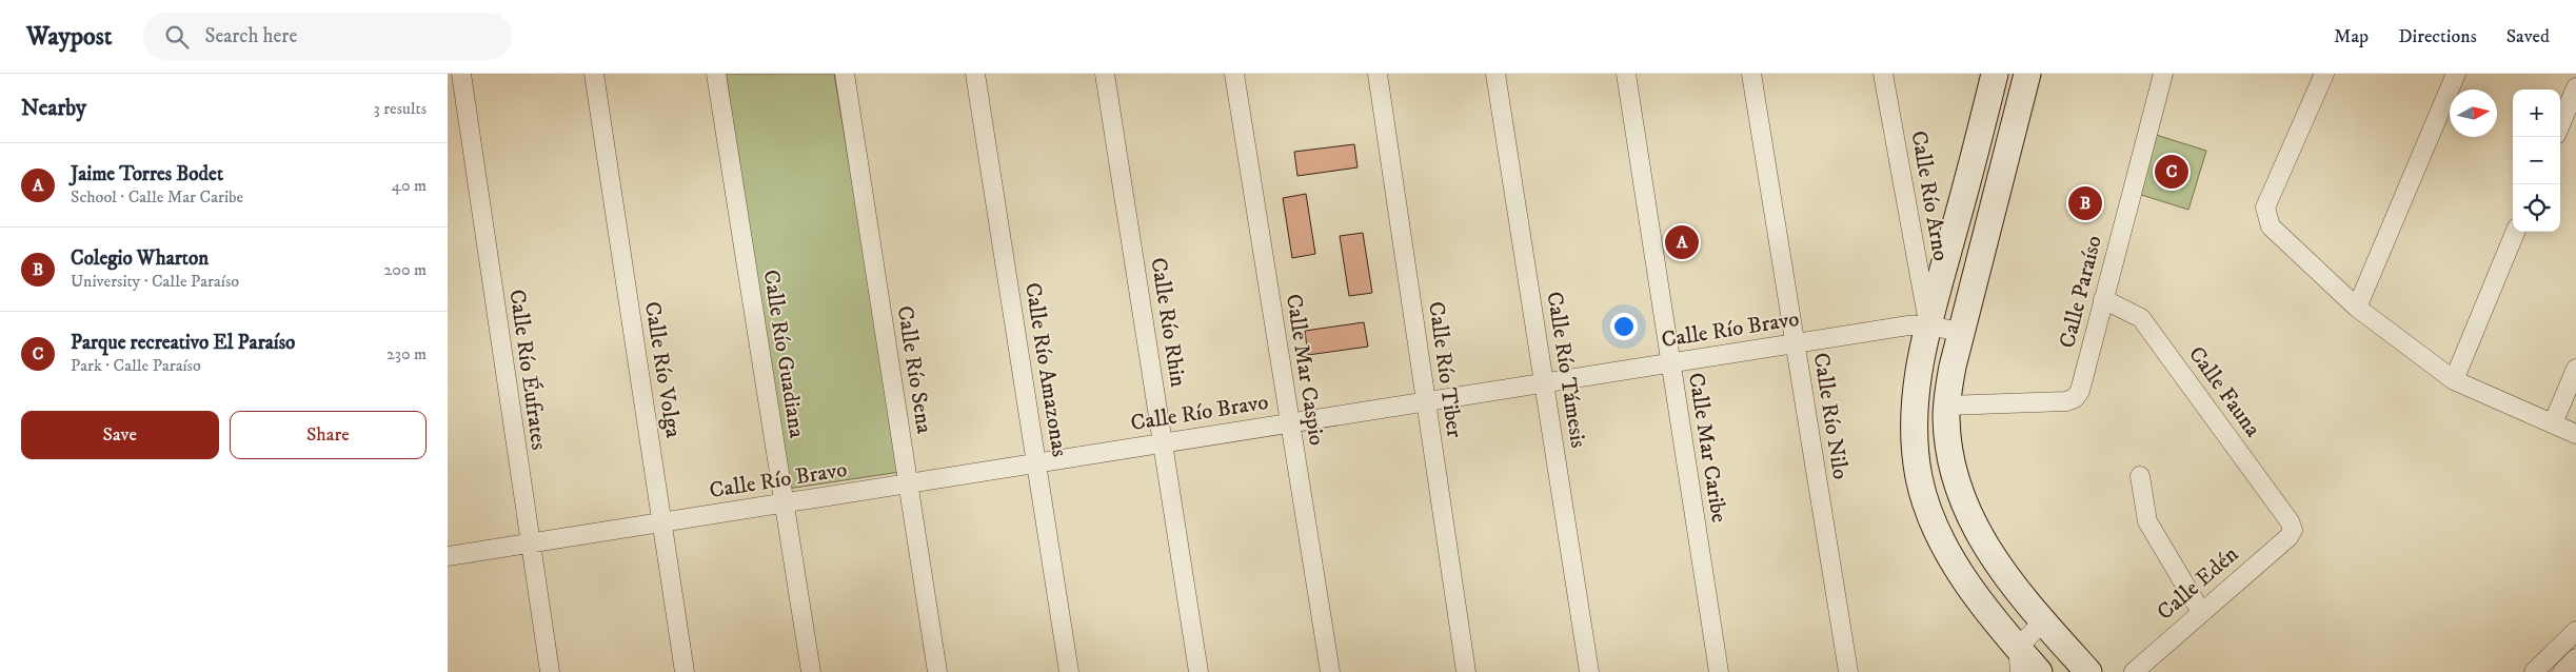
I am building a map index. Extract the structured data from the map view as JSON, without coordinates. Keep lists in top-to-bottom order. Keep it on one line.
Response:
{"streets":{"street":["Calle Río Arno","Calle Paraíso","Calle Río Rhin","Calle Río Bravo","Calle Río Guadiana","Calle Río Éufrates","Calle Río Volga","Calle Río Sena","Calle Río Amazonas","Calle Mar Caspio","Calle Río Tiber","Calle Río Támesis","Calle Fauna","Calle Río Nilo","Calle Mar Caribe","Calle Edén"]},"crossings":[["Calle Río Arno","Calle Río Bravo"],["Calle Paraíso","Calle Fauna"],["Calle Río Rhin","Calle Río Bravo"],["Calle Río Bravo","Calle Río Guadiana"],["Calle Río Bravo","Calle Río Éufrates"],["Calle Río Bravo","Calle Río Volga"],["Calle Río Bravo","Calle Río Sena"],["Calle Río Bravo","Calle Río Amazonas"],["Calle Río Bravo","Calle Mar Caspio"],["Calle Río Bravo","Calle Río Tiber"],["Calle Río Bravo","Calle Río Támesis"],["Calle Río Bravo","Calle Río Nilo"],["Calle Río Bravo","Calle Mar Caribe"],["Calle Fauna","Calle Edén"]],"north":"right","page":{"header":"Waypost","search":"Search here","nav":["Map","Directions","Saved"],"heading":["Nearby","3 results"],"map_buttons":["+","−"],"list":[{"mark":"A","name":"Jaime Torres Bodet","note":"School · Calle Mar Caribe","value":"40 m"},{"mark":"B","name":"Colegio Wharton","note":"University · Calle Paraíso","value":"200 m"},{"mark":"C","name":"Parque recreativo El Paraíso","note":"Park · Calle Paraíso","value":"230 m"}],"pins":["C","B","A"],"buttons":["Save","Share"]}}
